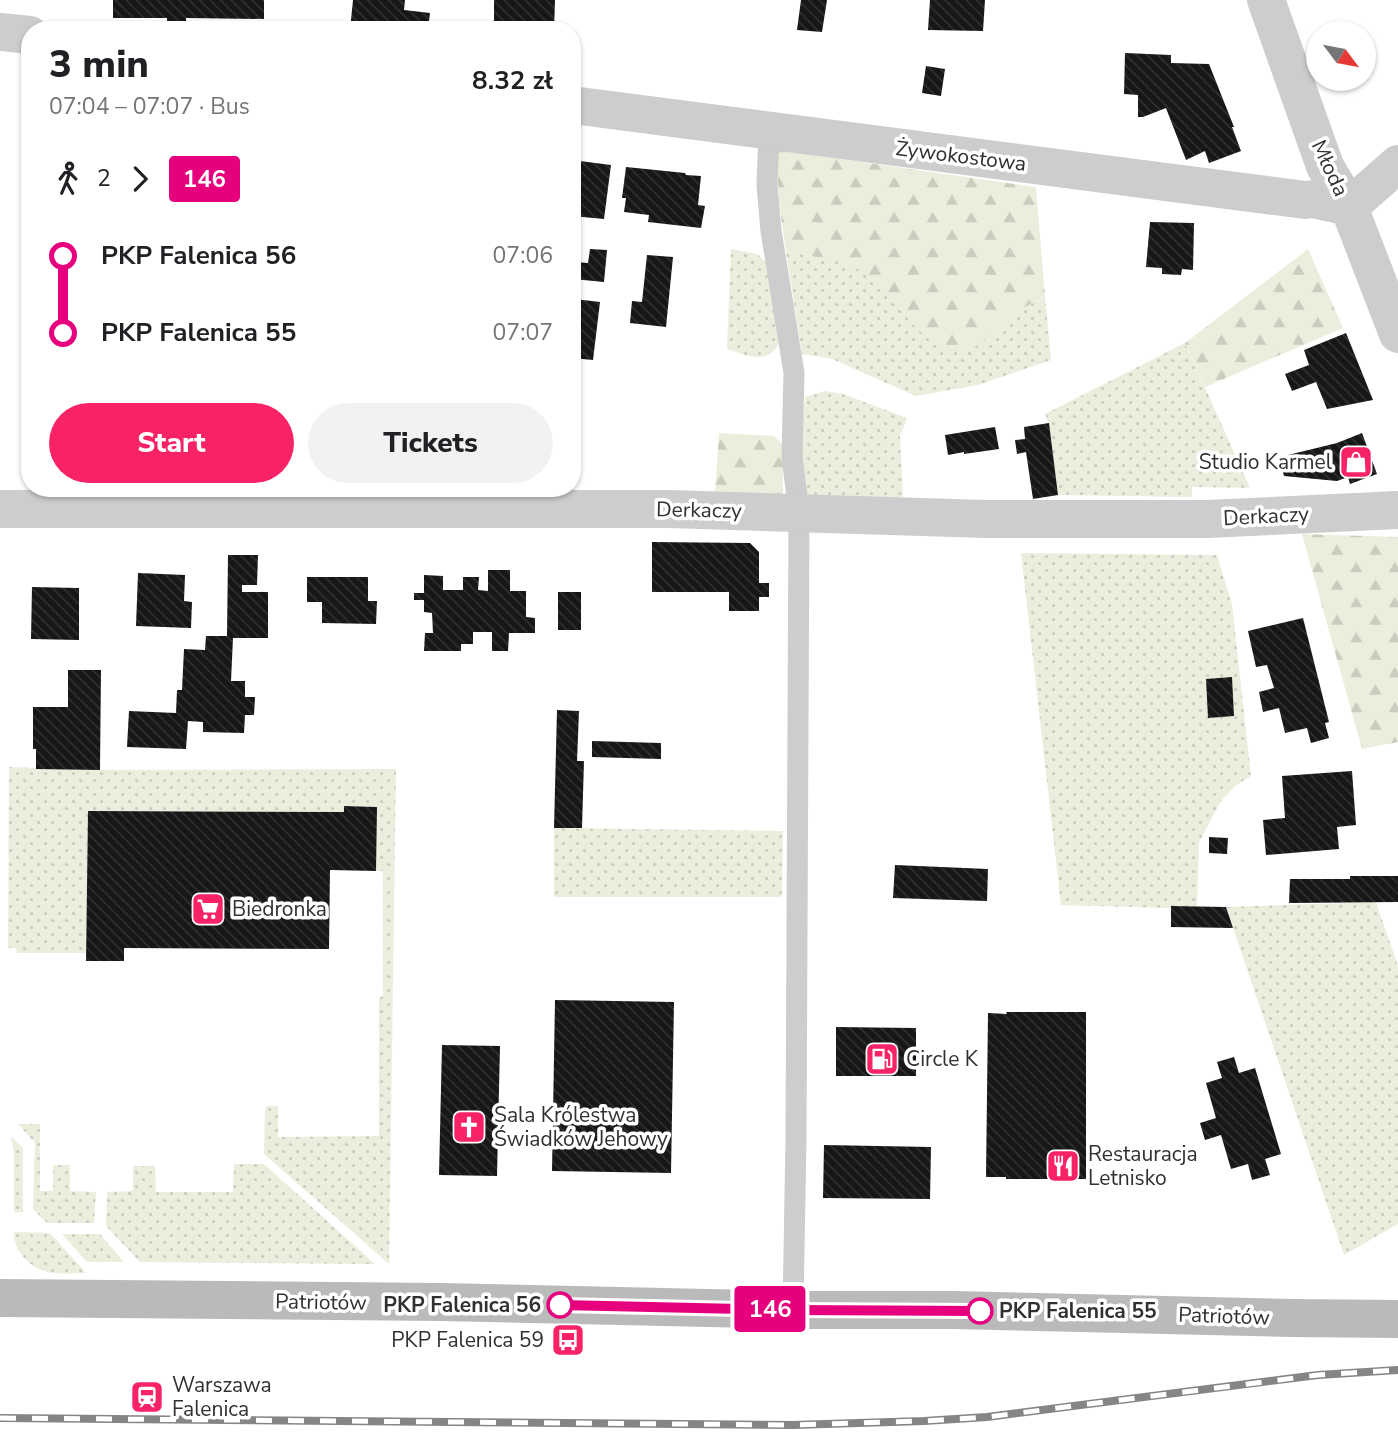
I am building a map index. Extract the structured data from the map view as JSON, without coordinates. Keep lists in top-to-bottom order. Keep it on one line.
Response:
{"streets":{"main road":["Patriotów"],"street":["Żywokostowa","Młoda","Derkaczy"]},"crossings":[["Żywokostowa","Młoda"]],"places":{"shop":["Studio Karmel"],"supermarket":["Biedronka"],"fuel station":["Circle K"],"church":["Sala Królestwa Świadków Jehowy"],"restaurant":["Restauracja Letnisko"],"other":["PKP Falenica 56","PKP Falenica 55"],"bus stop":["PKP Falenica 59"],"station":["Warszawa Falenica"]},"lines":["bus line 146"],"north":"bottom right","page":{"on_map":"146","heading":["3 min","07:04 – 07:07 · Bus","8.32 zł"],"legs":["2","146"],"list":[{"name":"PKP Falenica 56","value":"07:06"},{"name":"PKP Falenica 55","value":"07:07"}],"buttons":["Start","Tickets"]}}
